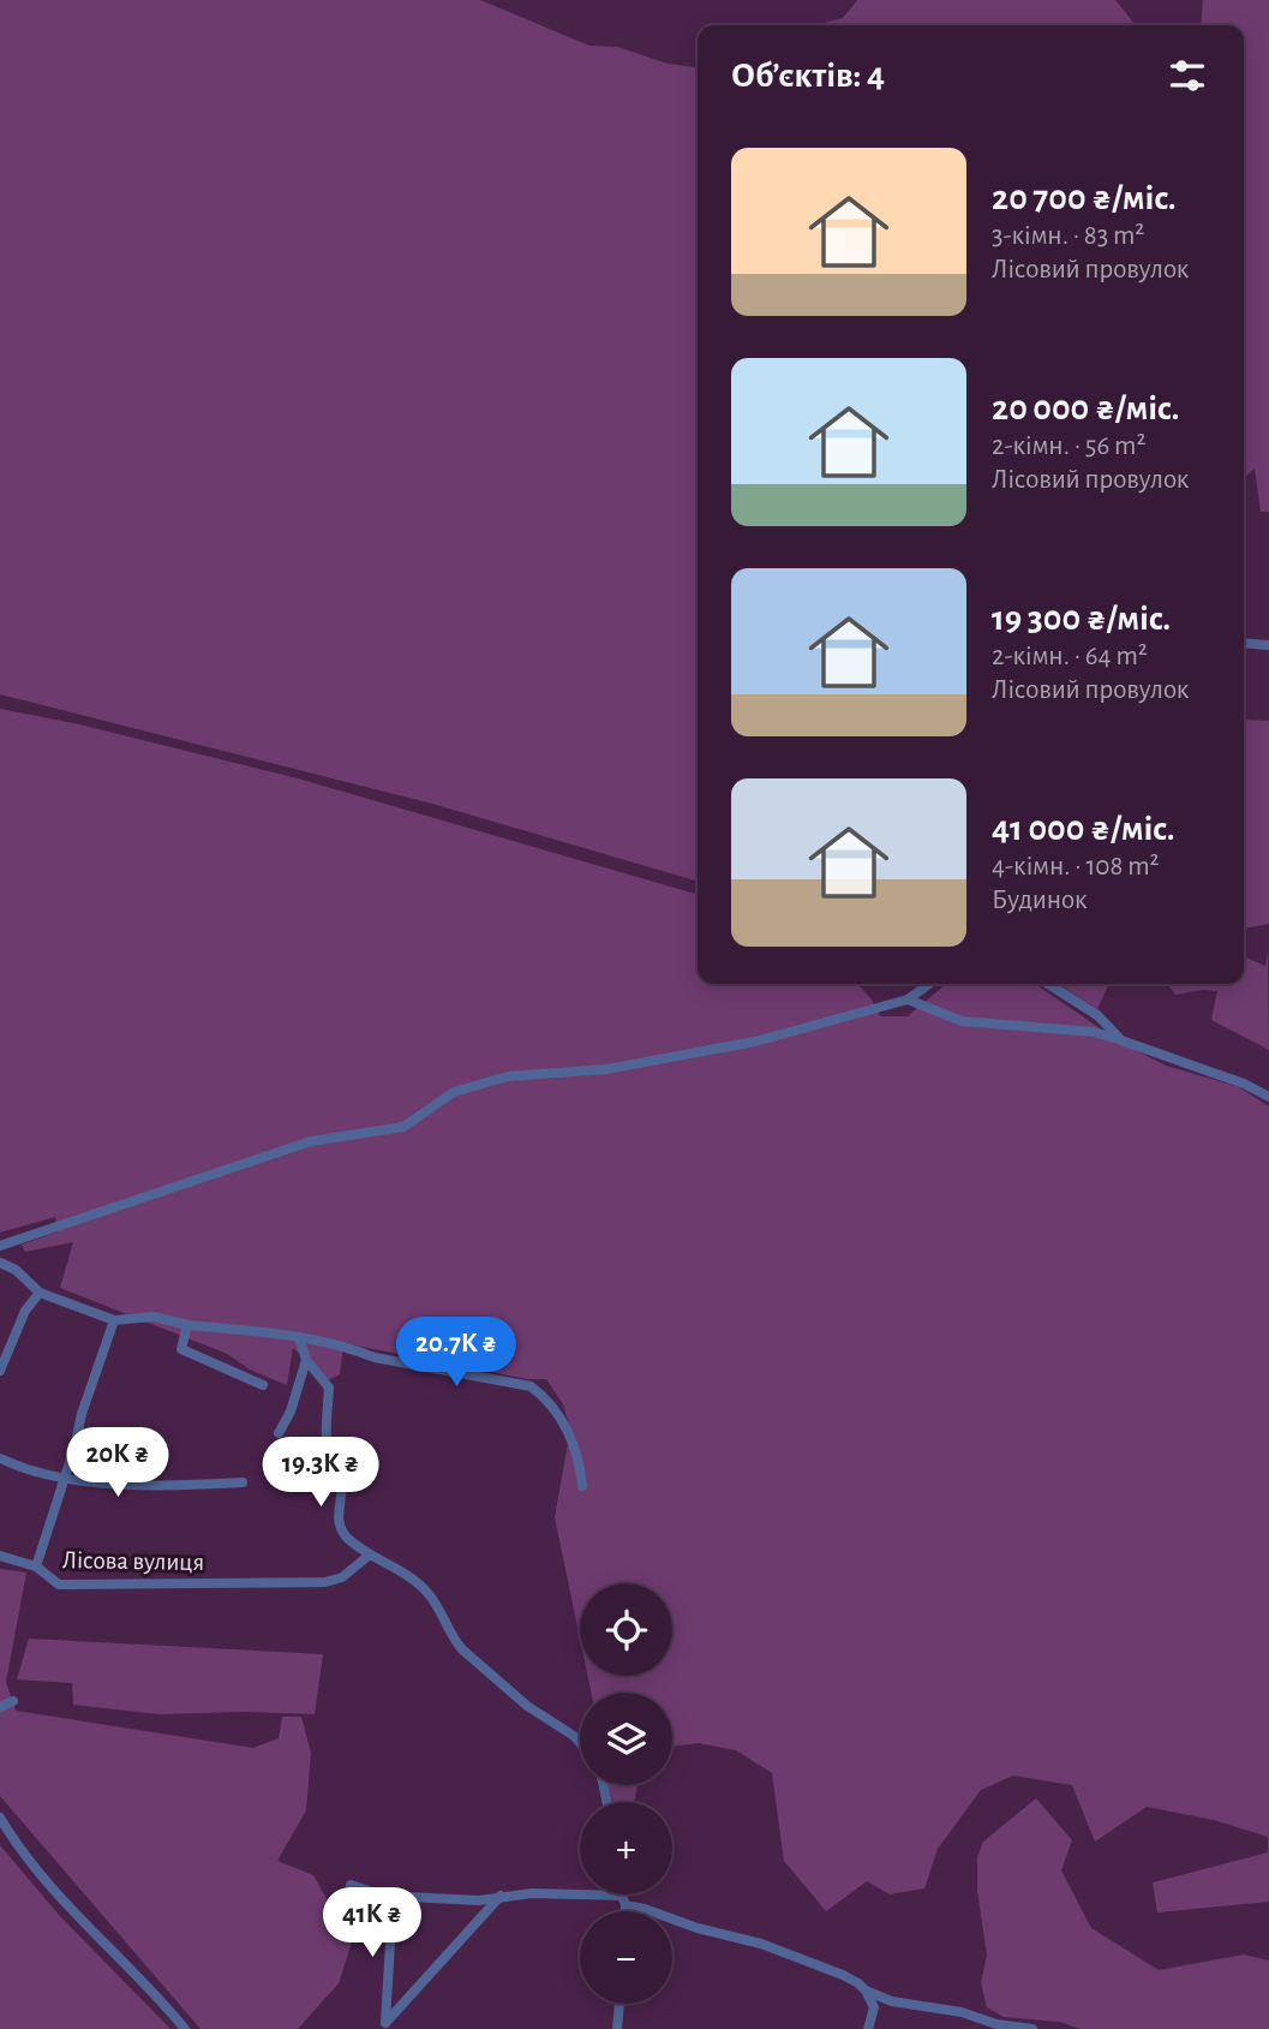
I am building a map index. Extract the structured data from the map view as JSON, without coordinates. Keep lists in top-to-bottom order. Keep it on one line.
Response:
{"streets":{"street":["Лісова вулиця"]},"page":{"heading":"Об’єктів: 4","list":[{"name":"20 700 ₴/міс.","note":"3-кімн. · 83 m² · Лісовий провулок"},{"name":"20 000 ₴/міс.","note":"2-кімн. · 56 m² · Лісовий провулок"},{"name":"19 300 ₴/міс.","note":"2-кімн. · 64 m² · Лісовий провулок"},{"name":"41 000 ₴/міс.","note":"4-кімн. · 108 m² · Будинок"}],"price":["20.7K ₴","20K ₴","19.3K ₴","41K ₴"],"map_buttons":["+","−"]}}
